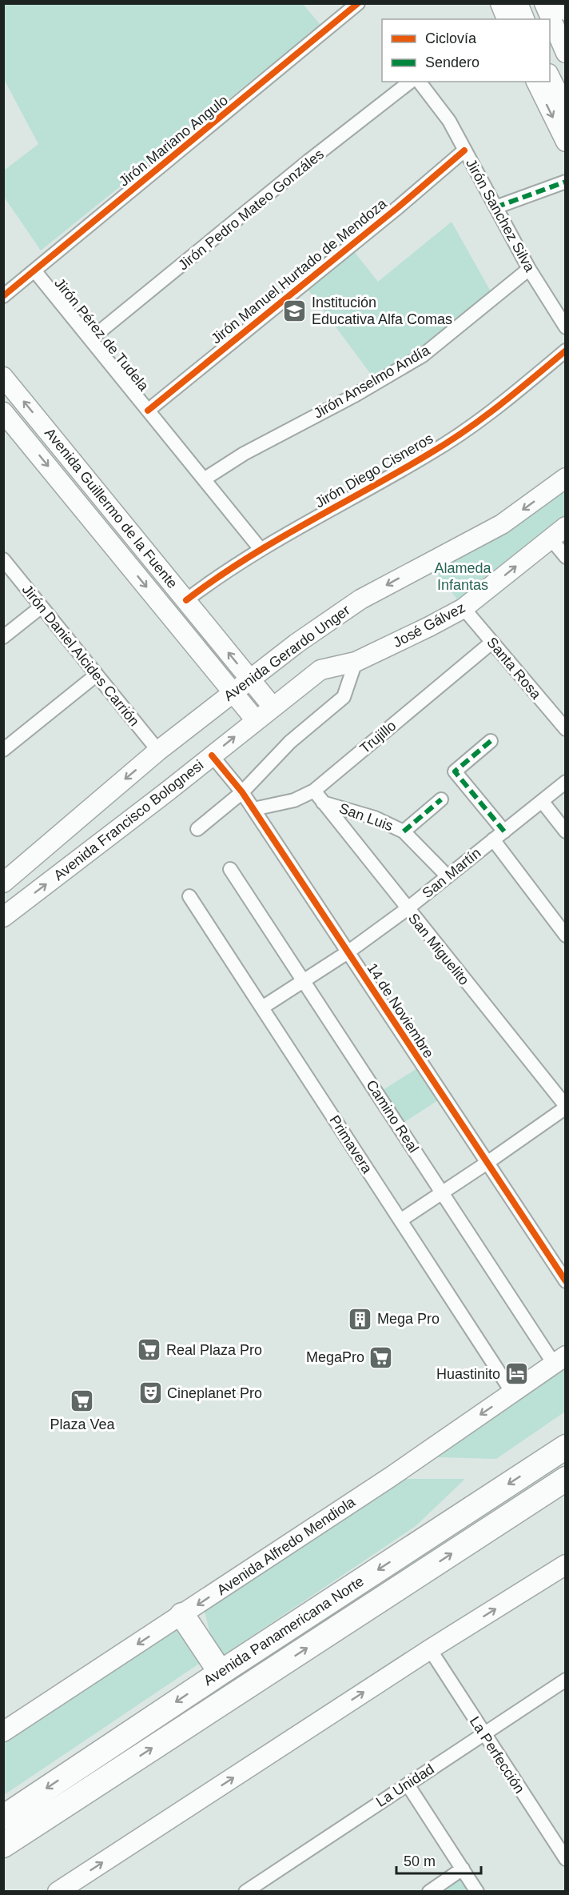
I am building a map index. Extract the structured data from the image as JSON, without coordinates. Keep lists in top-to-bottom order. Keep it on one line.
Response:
{"streets":{"highway":["Avenida Panamericana Norte"],"main road":["Avenida Guillermo de la Fuente","José Gálvez","Avenida Gerardo Unger","Avenida Francisco Bolognesi","Avenida Alfredo Mendiola"],"street":["Jirón Mariano Angulo","Jirón Pedro Mateo Gonzáles","Jirón Sanchez Silva","Jirón Manuel Hurtado de Mendoza","Jirón Pérez de Tudela","Jirón Anselmo Andía","Jirón Diego Cisneros","Jirón Daniel Alcides Carrión","Santa Rosa","Trujillo","San Luis","San Martín","San Miguelito","14 de Noviembre","Camino Real","Primavera","La Perfección","La Unidad"]},"crossings":[["Jirón Mariano Angulo","Jirón Pérez de Tudela"],["Jirón Pedro Mateo Gonzáles","Jirón Pérez de Tudela"],["Jirón Sanchez Silva","Jirón Manuel Hurtado de Mendoza"],["Jirón Sanchez Silva","Jirón Anselmo Andía"],["Jirón Manuel Hurtado de Mendoza","Jirón Pérez de Tudela"],["Jirón Pérez de Tudela","Jirón Anselmo Andía"],["Jirón Pérez de Tudela","Jirón Diego Cisneros"],["Jirón Diego Cisneros","Avenida Guillermo de la Fuente"],["Avenida Guillermo de la Fuente","Avenida Gerardo Unger"],["Avenida Guillermo de la Fuente","Avenida Francisco Bolognesi"],["José Gálvez","Santa Rosa"],["José Gálvez","Avenida Francisco Bolognesi"],["Avenida Gerardo Unger","Jirón Daniel Alcides Carrión"],["Santa Rosa","Trujillo"],["Trujillo","San Miguelito"],["Trujillo","14 de Noviembre"],["San Luis","San Martín"],["San Luis","San Miguelito"],["Avenida Francisco Bolognesi","14 de Noviembre"],["San Martín","San Miguelito"],["San Martín","14 de Noviembre"],["San Martín","Camino Real"],["San Martín","Primavera"],["Camino Real","Avenida Alfredo Mendiola"],["Primavera","Avenida Alfredo Mendiola"],["La Perfección","La Unidad"]],"one_way":["José Gálvez","Avenida Gerardo Unger","Avenida Francisco Bolognesi"],"parks":["Alameda Infantas"],"places":{"school or university":["Institución Educativa Alfa Comas"],"building":["Mega Pro"],"supermarket":["Real Plaza Pro","MegaPro","Plaza Vea"],"hotel":["Huastinito"],"theatre":["Cineplanet Pro"]},"legend":["Ciclovía","Sendero"],"scale_bar":"50 m"}
